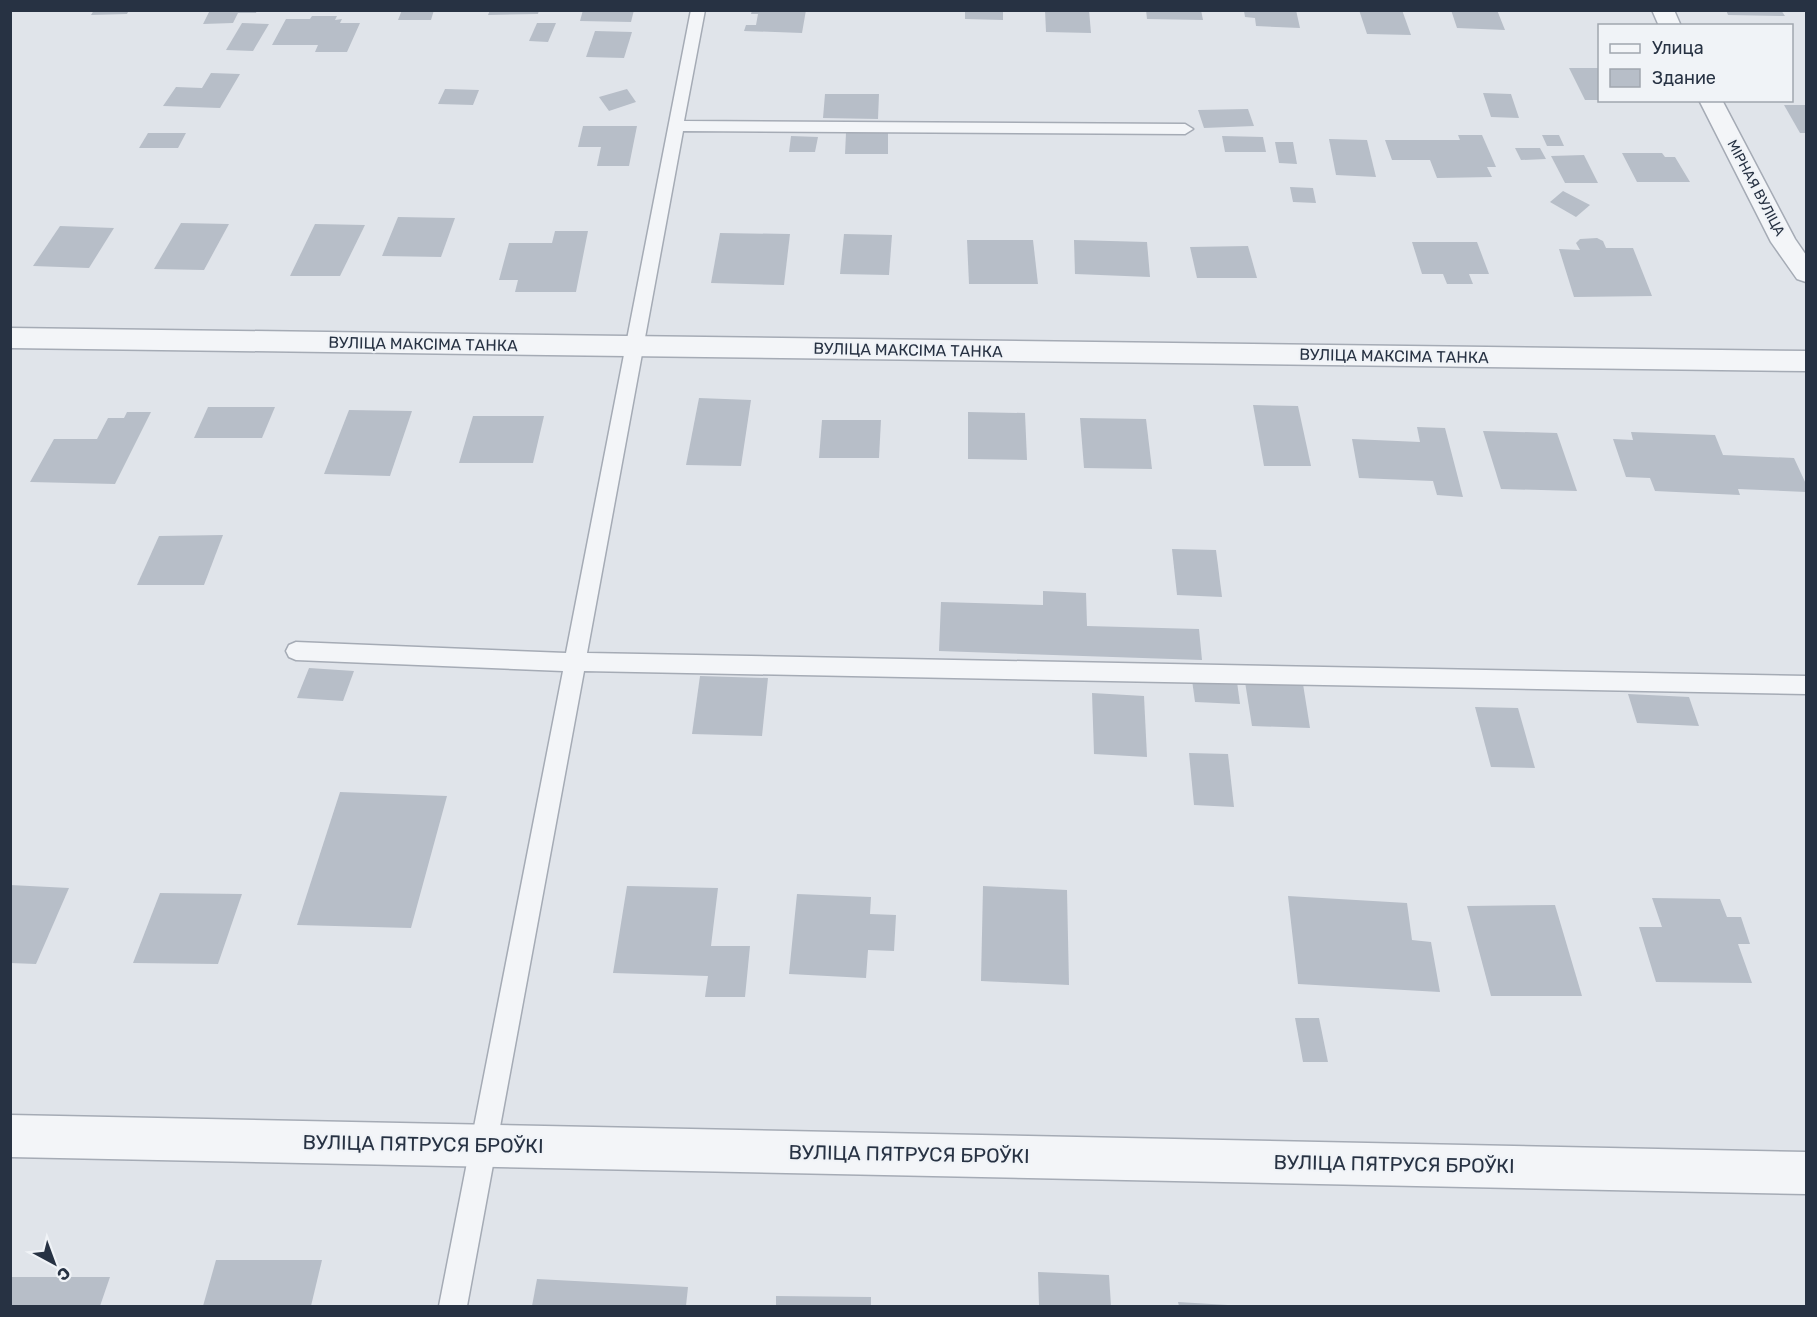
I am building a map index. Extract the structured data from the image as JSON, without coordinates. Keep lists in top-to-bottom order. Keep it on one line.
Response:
{"streets":{"street":["МІРНАЯ ВУЛІЦА","ВУЛІЦА МАКСІМА ТАНКА","ВУЛІЦА ПЯТРУСЯ БРОЎКІ"]},"legend":["Улица","Здание"],"north":"bottom right"}
